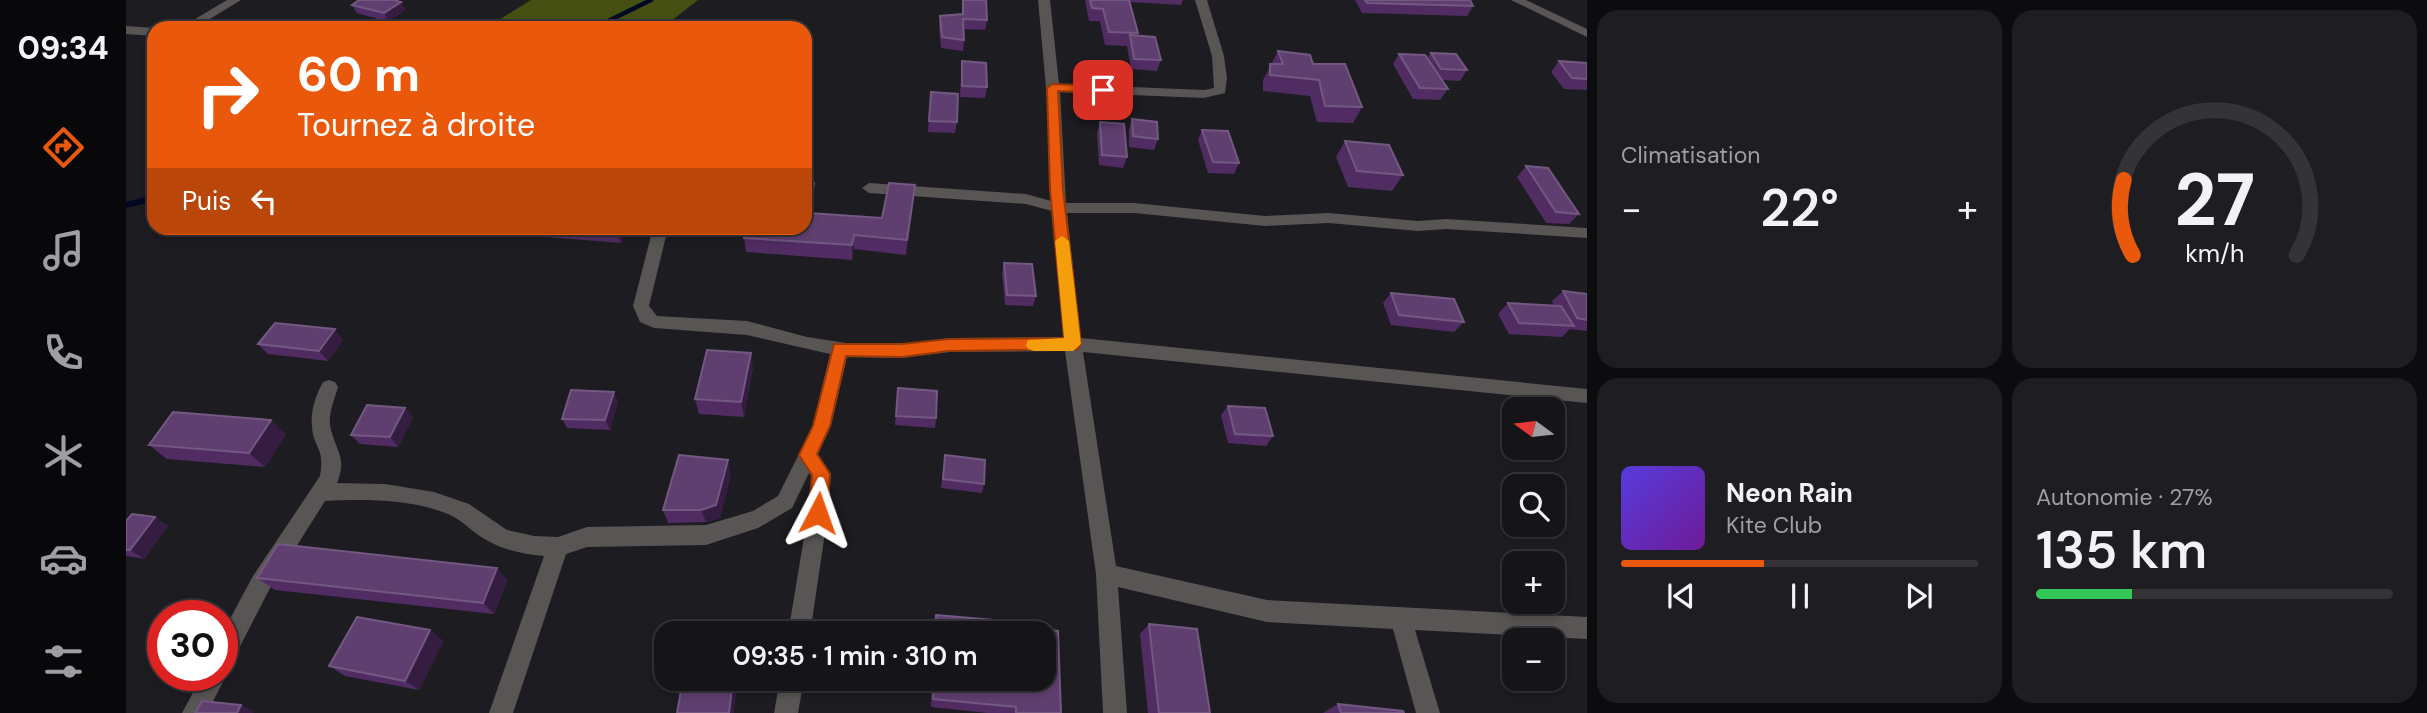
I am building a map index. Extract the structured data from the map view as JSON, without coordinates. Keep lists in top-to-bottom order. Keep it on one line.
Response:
{"north":"left","page":{"tabs":"09:34","tile":["Climatisation",["Autonomie · 27%","135 km"]],"turn":["60 m","Tournez à droite"],"then":"Puis","heat":["−","22°","+"],"map_buttons":["+","−"],"song":["Neon Rain","Kite Club"],"limit":"30","trip":"09:35 · 1 min · 310 m","gauge":["27","km/h"]}}
